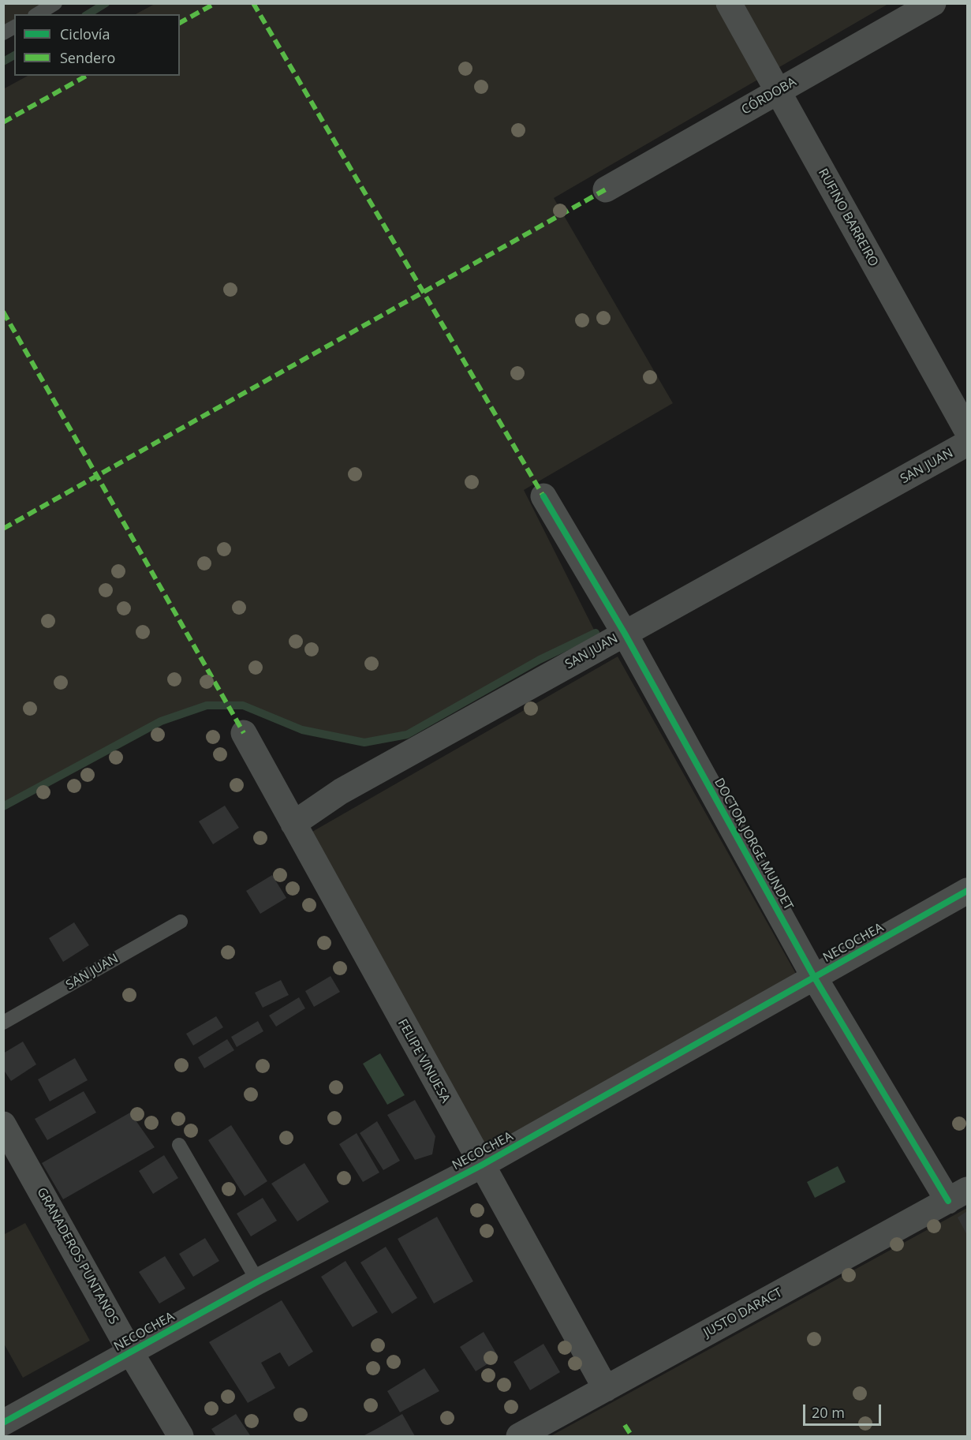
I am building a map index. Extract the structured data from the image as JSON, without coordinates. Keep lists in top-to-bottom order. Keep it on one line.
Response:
{"streets":{"street":["CÓRDOBA","RUFINO BARREIRO","SAN JUAN","DOCTOR JORGE MUNDET","NECOCHEA","FELIPE VINUESA","GRANADEROS PUNTANOS","JUSTO DARACT"]},"crossings":[["CÓRDOBA","RUFINO BARREIRO"],["SAN JUAN","DOCTOR JORGE MUNDET"],["SAN JUAN","FELIPE VINUESA"],["DOCTOR JORGE MUNDET","NECOCHEA"],["DOCTOR JORGE MUNDET","JUSTO DARACT"],["NECOCHEA","FELIPE VINUESA"],["NECOCHEA","GRANADEROS PUNTANOS"],["FELIPE VINUESA","JUSTO DARACT"]],"legend":["Ciclovía","Sendero"],"scale_bar":"20 m"}
